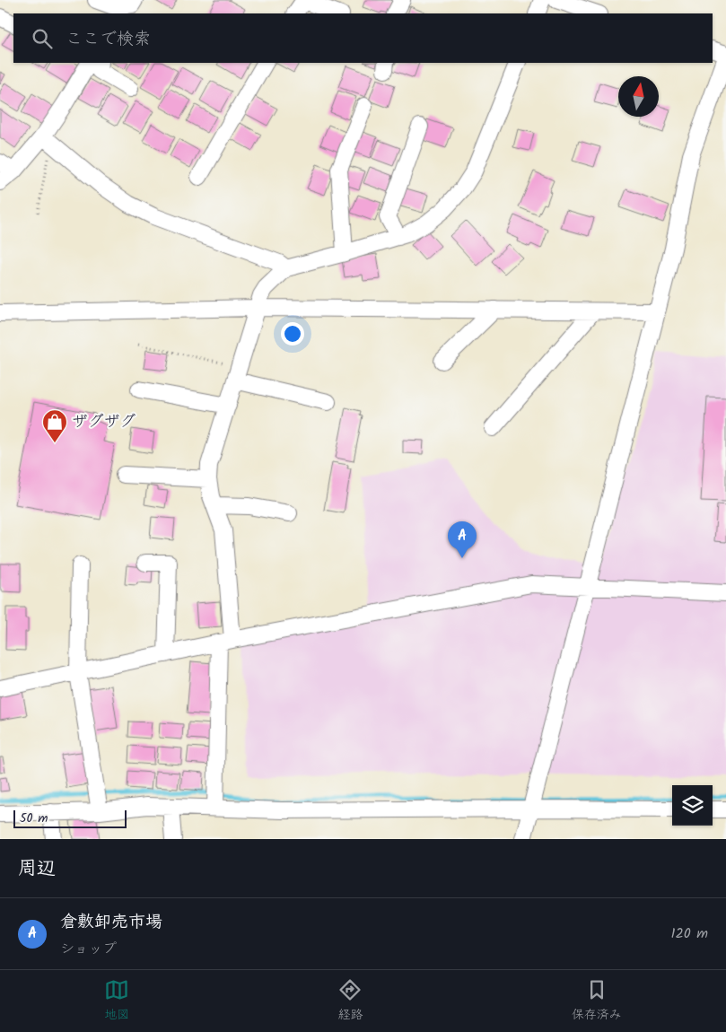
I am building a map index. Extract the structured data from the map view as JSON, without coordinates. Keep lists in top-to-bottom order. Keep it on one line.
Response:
{"places":{"shop":["ザグザグ"]},"scale_bar":"50 m","north":"top","page":{"search":"ここで検索","pins":"A","scale":"50 m","heading":"周辺","list":[{"mark":"A","name":"倉敷卸売市場","note":"ショップ","value":"120 m"}],"nav":["地図","経路","保存済み"]}}
